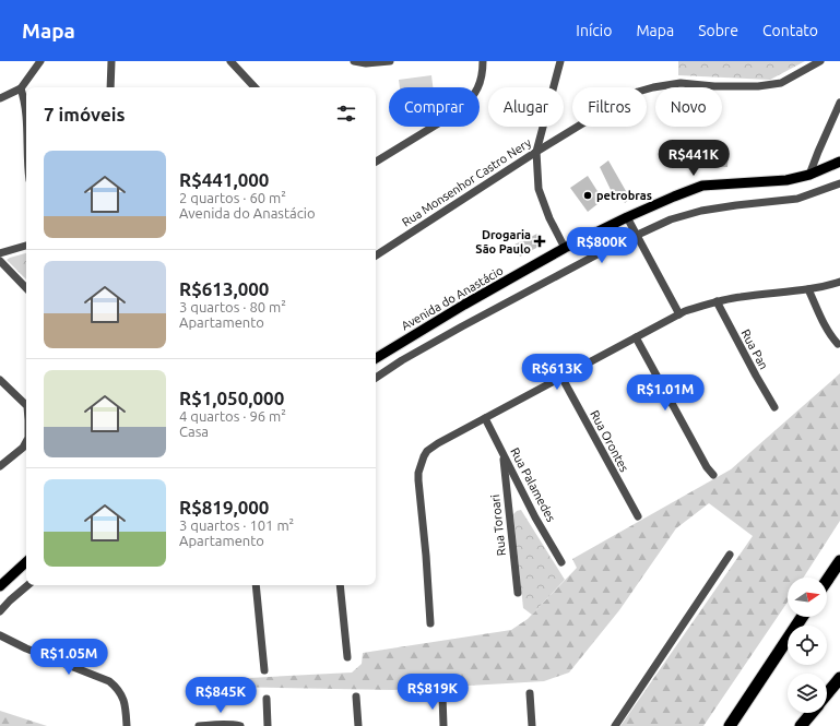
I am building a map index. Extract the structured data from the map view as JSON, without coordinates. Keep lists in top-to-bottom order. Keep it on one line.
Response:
{"streets":{"main road":["Avenida do Anastácio"],"street":["Rua Monsenhor Castro Nery","Rua Pan","Rua Orontes","Rua Palamedes","Rua Toroari"]},"crossings":[["Rua Palamedes","Rua Toroari"]],"places":{"other":["petrobras"],"health":["Drogaria São Paulo"]},"north":"right","page":{"header":"Mapa","nav":["Início","Mapa","Sobre","Contato"],"chip":["Comprar","Alugar","Filtros","Novo"],"heading":"7 imóveis","price":["R$441K","R$800K","R$613K","R$1.01M","R$1.05M","R$819K","R$845K"],"list":[{"name":"R$441,000","note":"2 quartos · 60 m² · Avenida do Anastácio"},{"name":"R$613,000","note":"3 quartos · 80 m² · Apartamento"},{"name":"R$1,050,000","note":"4 quartos · 96 m² · Casa"},{"name":"R$819,000","note":"3 quartos · 101 m² · Apartamento"}]}}
